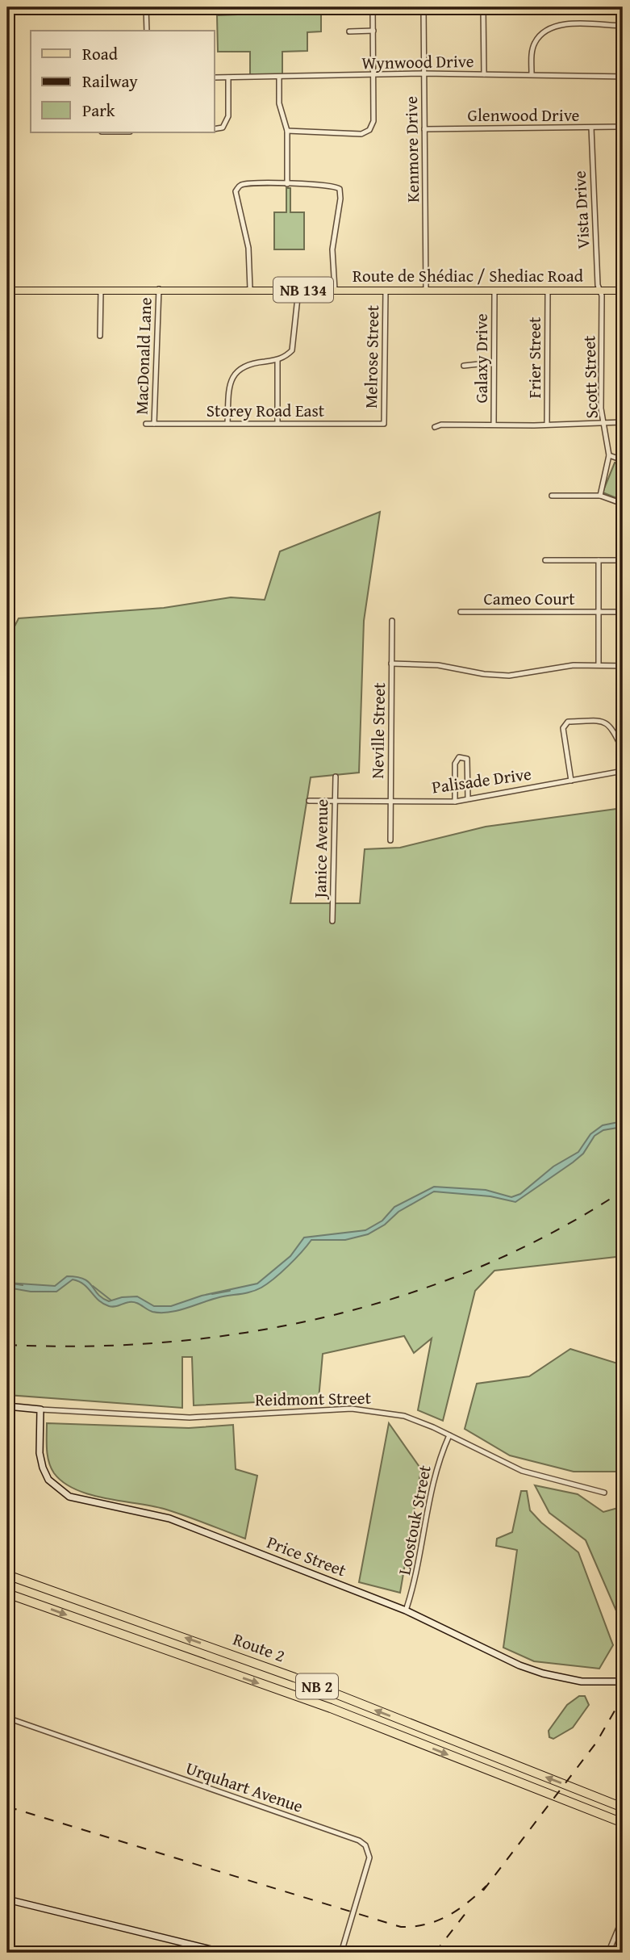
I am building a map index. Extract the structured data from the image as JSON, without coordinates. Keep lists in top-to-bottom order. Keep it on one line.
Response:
{"streets":{"highway":["Route 2","NB 2"],"main road":["Route de Shédiac / Shediac Road","NB 134"],"street":["Wynwood Drive","Glenwood Drive","Kenmore Drive","Vista Drive","MacDonald Lane","Melrose Street","Frier Street","Galaxy Drive","Scott Street","Storey Road East","Cameo Court","Neville Street","Palisade Drive","Janice Avenue","Reidmont Street","Loostouk Street","Price Street","Urquhart Avenue"]},"crossings":[["Wynwood Drive","Kenmore Drive"],["Glenwood Drive","Kenmore Drive"],["Glenwood Drive","Vista Drive"],["Kenmore Drive","Route de Shédiac / Shediac Road"],["Vista Drive","Route de Shédiac / Shediac Road"],["Vista Drive","Scott Street"],["Route de Shédiac / Shediac Road","MacDonald Lane"],["Route de Shédiac / Shediac Road","Melrose Street"],["Route de Shédiac / Shediac Road","Frier Street"],["Route de Shédiac / Shediac Road","Galaxy Drive"],["Route de Shédiac / Shediac Road","Scott Street"],["MacDonald Lane","Storey Road East"],["Melrose Street","Storey Road East"],["Neville Street","Palisade Drive"],["Palisade Drive","Janice Avenue"],["Reidmont Street","Loostouk Street"],["Reidmont Street","Price Street"],["Loostouk Street","Price Street"]],"legend":["Road","Railway","Park"]}
